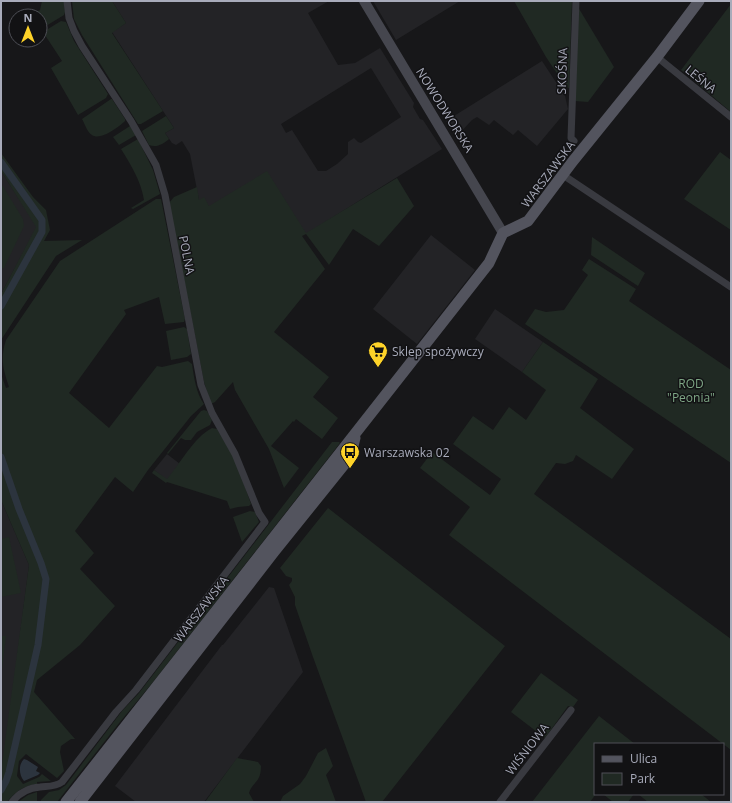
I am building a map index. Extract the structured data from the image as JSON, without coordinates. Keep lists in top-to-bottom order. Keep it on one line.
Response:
{"streets":{"main road":["NOWODWORSKA","WARSZAWSKA"],"street":["SKOŚNA","LEŚNA","POLNA","WIŚNIOWA"]},"crossings":[["LEŚNA","WARSZAWSKA"],["NOWODWORSKA","WARSZAWSKA"]],"parks":["ROD \"Peonia\""],"places":{"supermarket":["Sklep spożywczy"],"bus stop":["Warszawska 02"]},"legend":["Ulica","Park"],"north":"top"}
